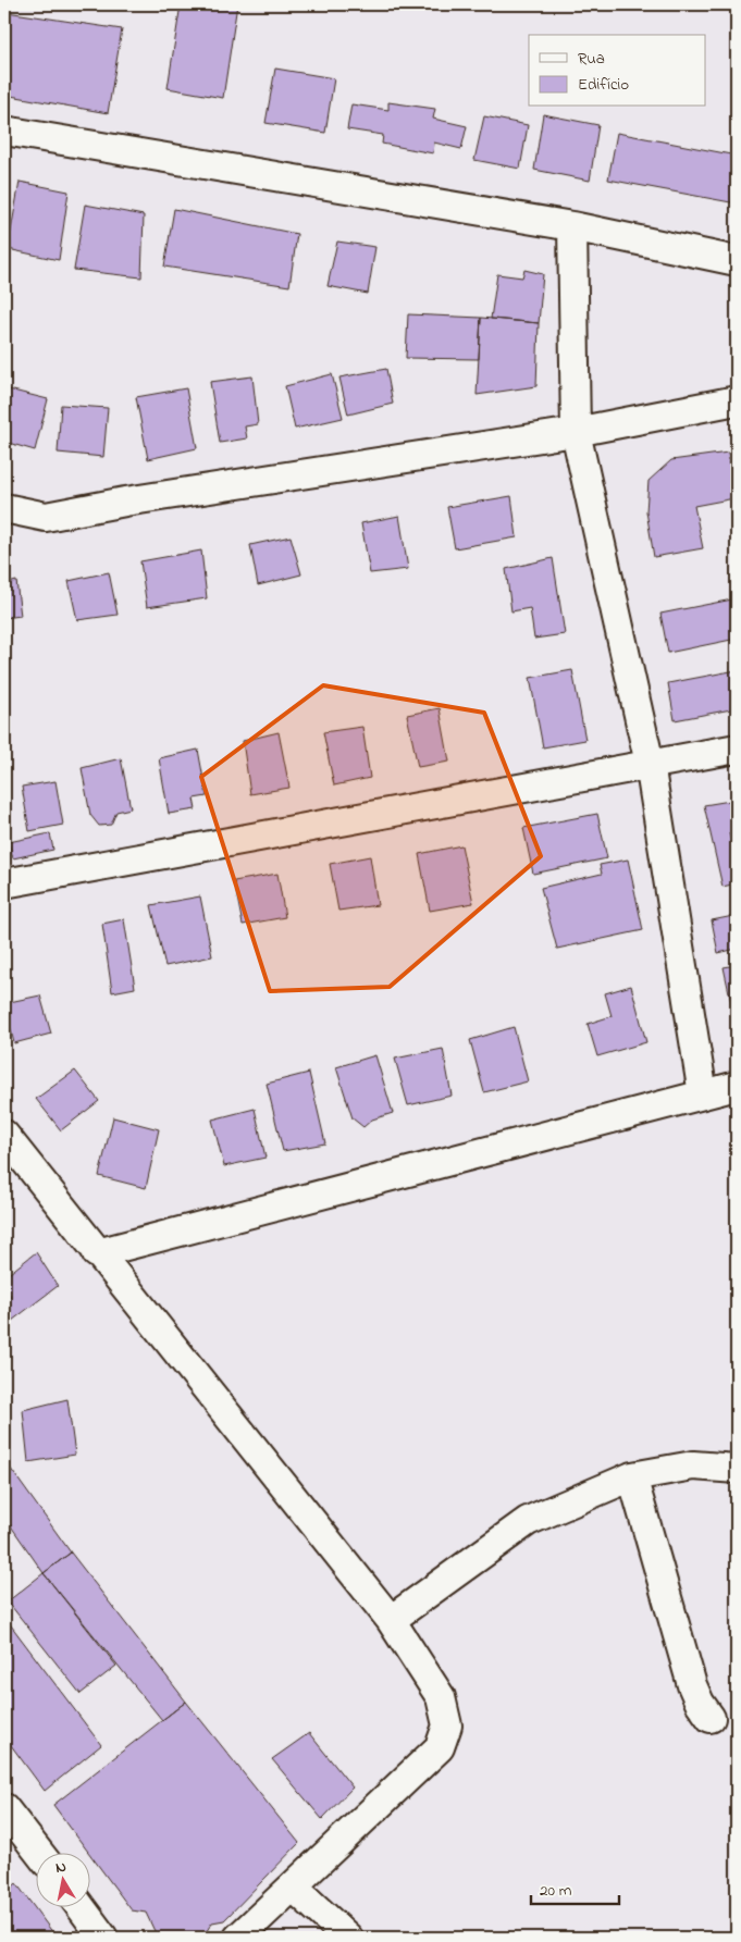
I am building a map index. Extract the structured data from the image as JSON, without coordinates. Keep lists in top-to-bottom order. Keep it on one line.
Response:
{"legend":["Rua","Edifício"],"scale_bar":"20 m","north":"top"}
